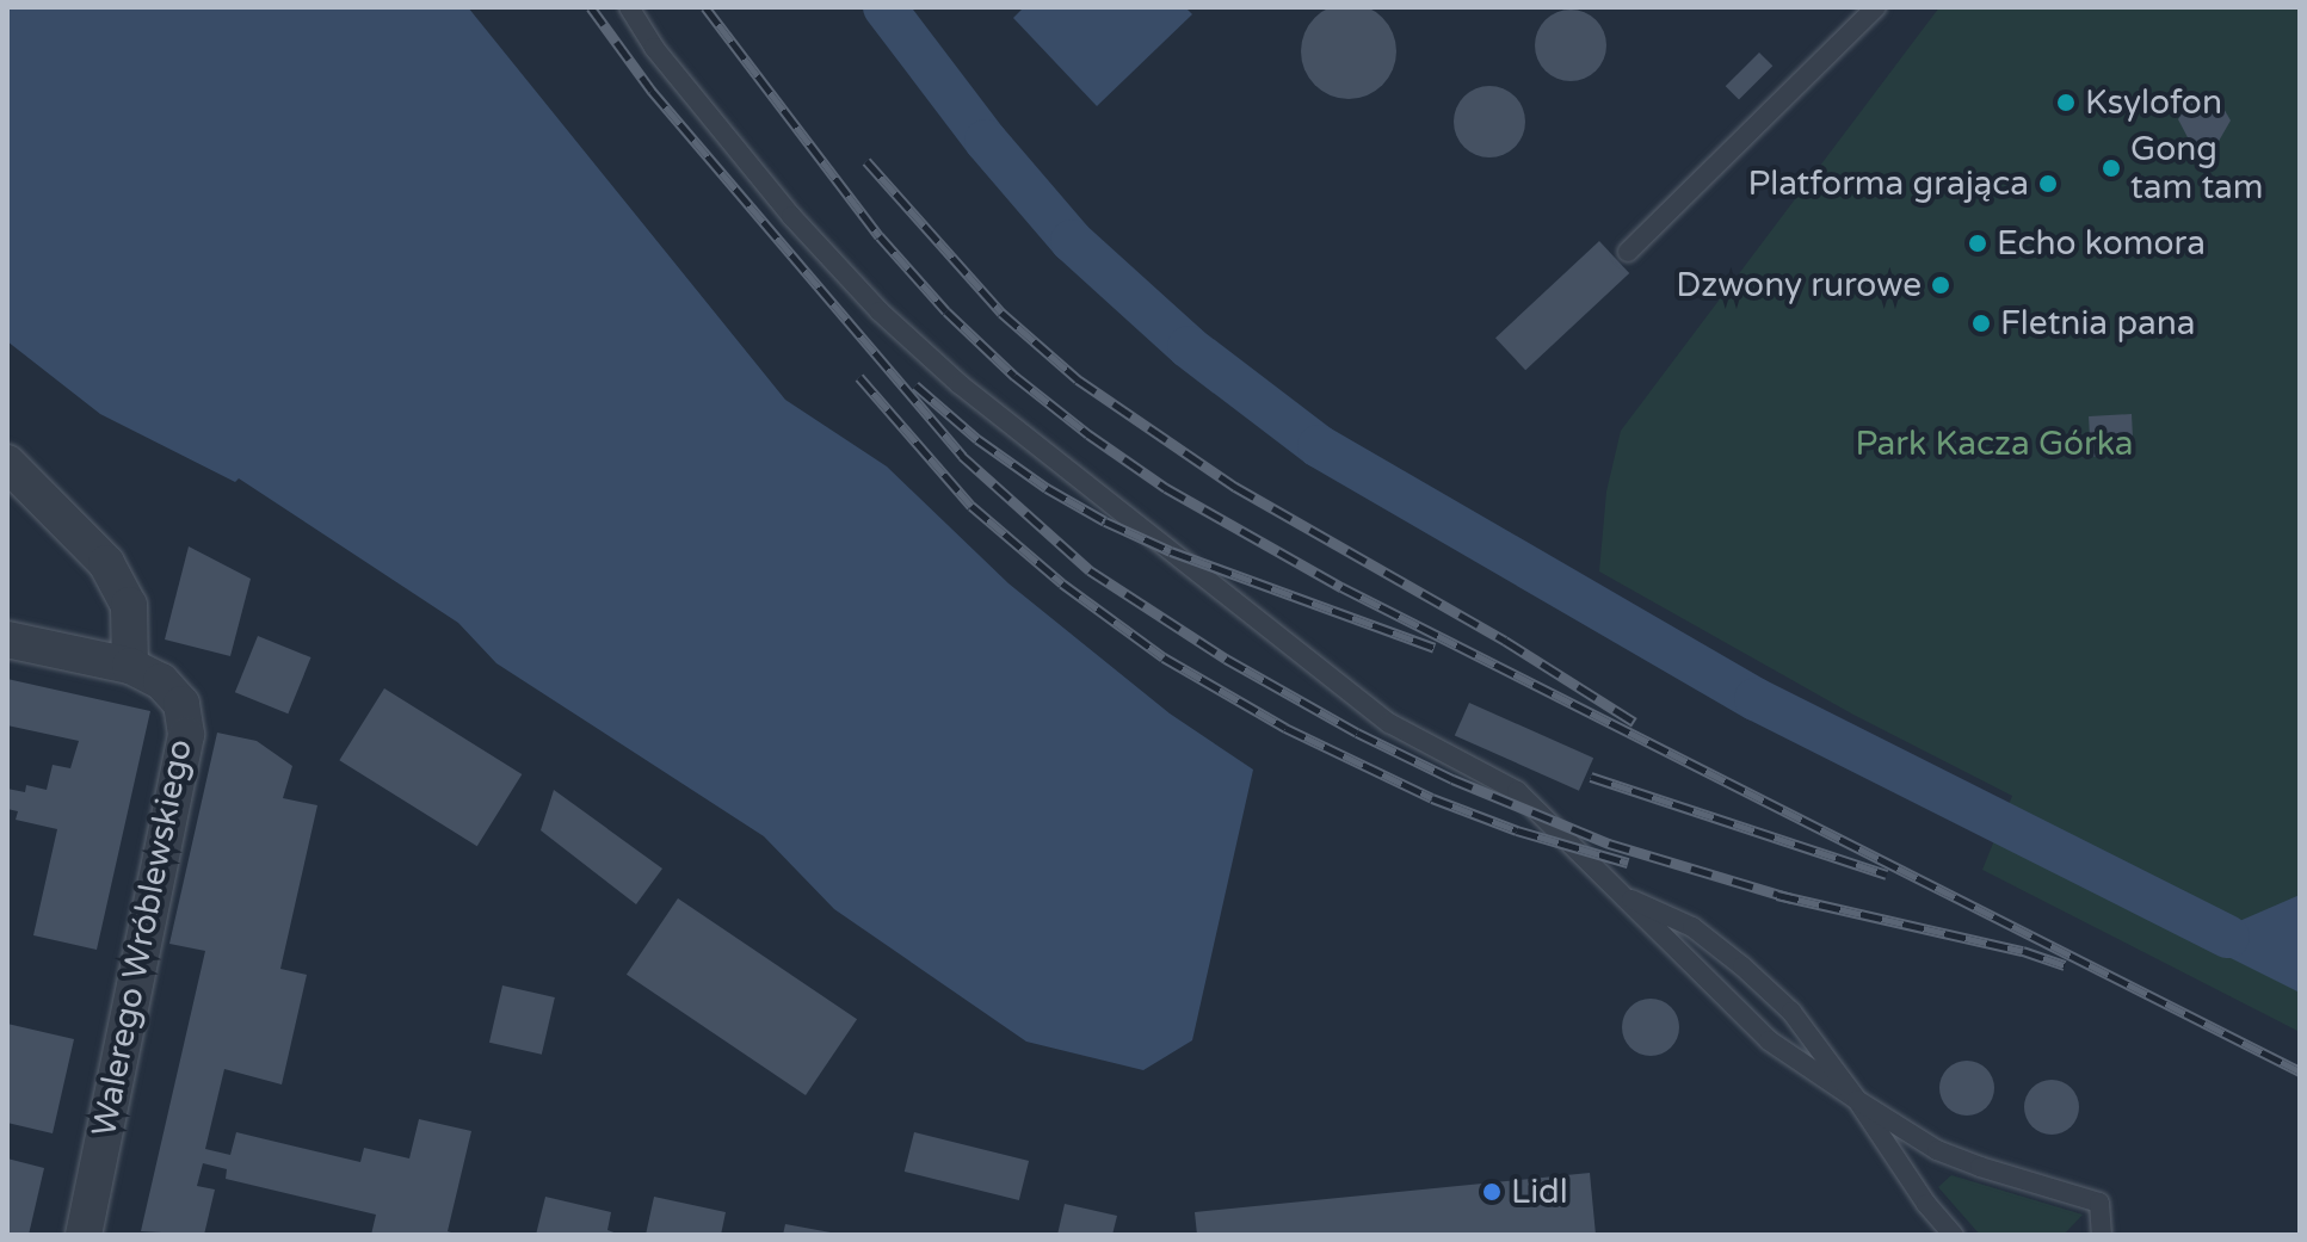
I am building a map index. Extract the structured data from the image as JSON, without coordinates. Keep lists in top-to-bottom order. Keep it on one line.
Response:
{"streets":{"street":["Walerego Wróblewskiego"]},"parks":["Park Kacza Górka"],"places":["Ksylofon","Gong tam tam","Platforma grająca","Echo komora","Dzwony rurowe","Fletnia pana","Lidl"]}
